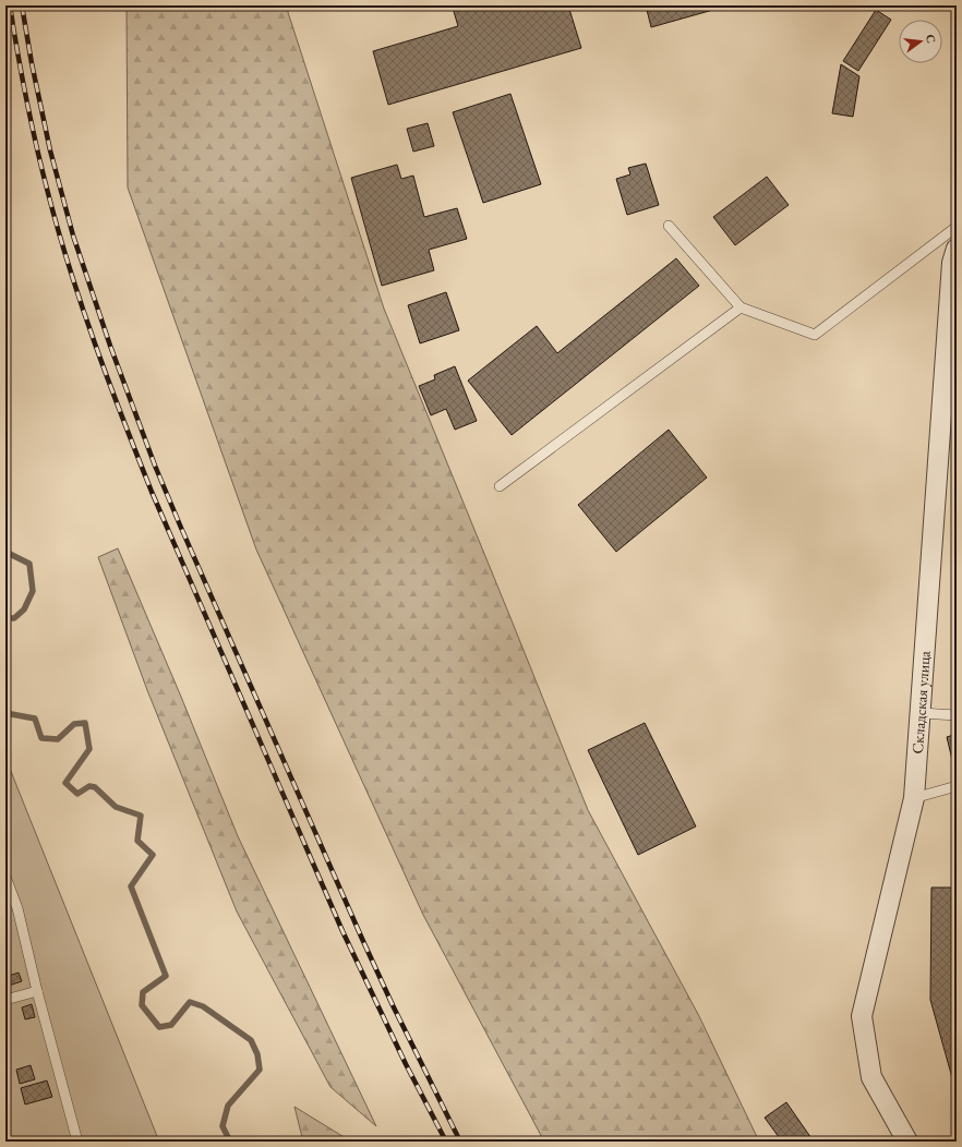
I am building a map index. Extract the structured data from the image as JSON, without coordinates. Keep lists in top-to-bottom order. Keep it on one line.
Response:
{"streets":{"street":["Складская улица"]},"north":"right"}
